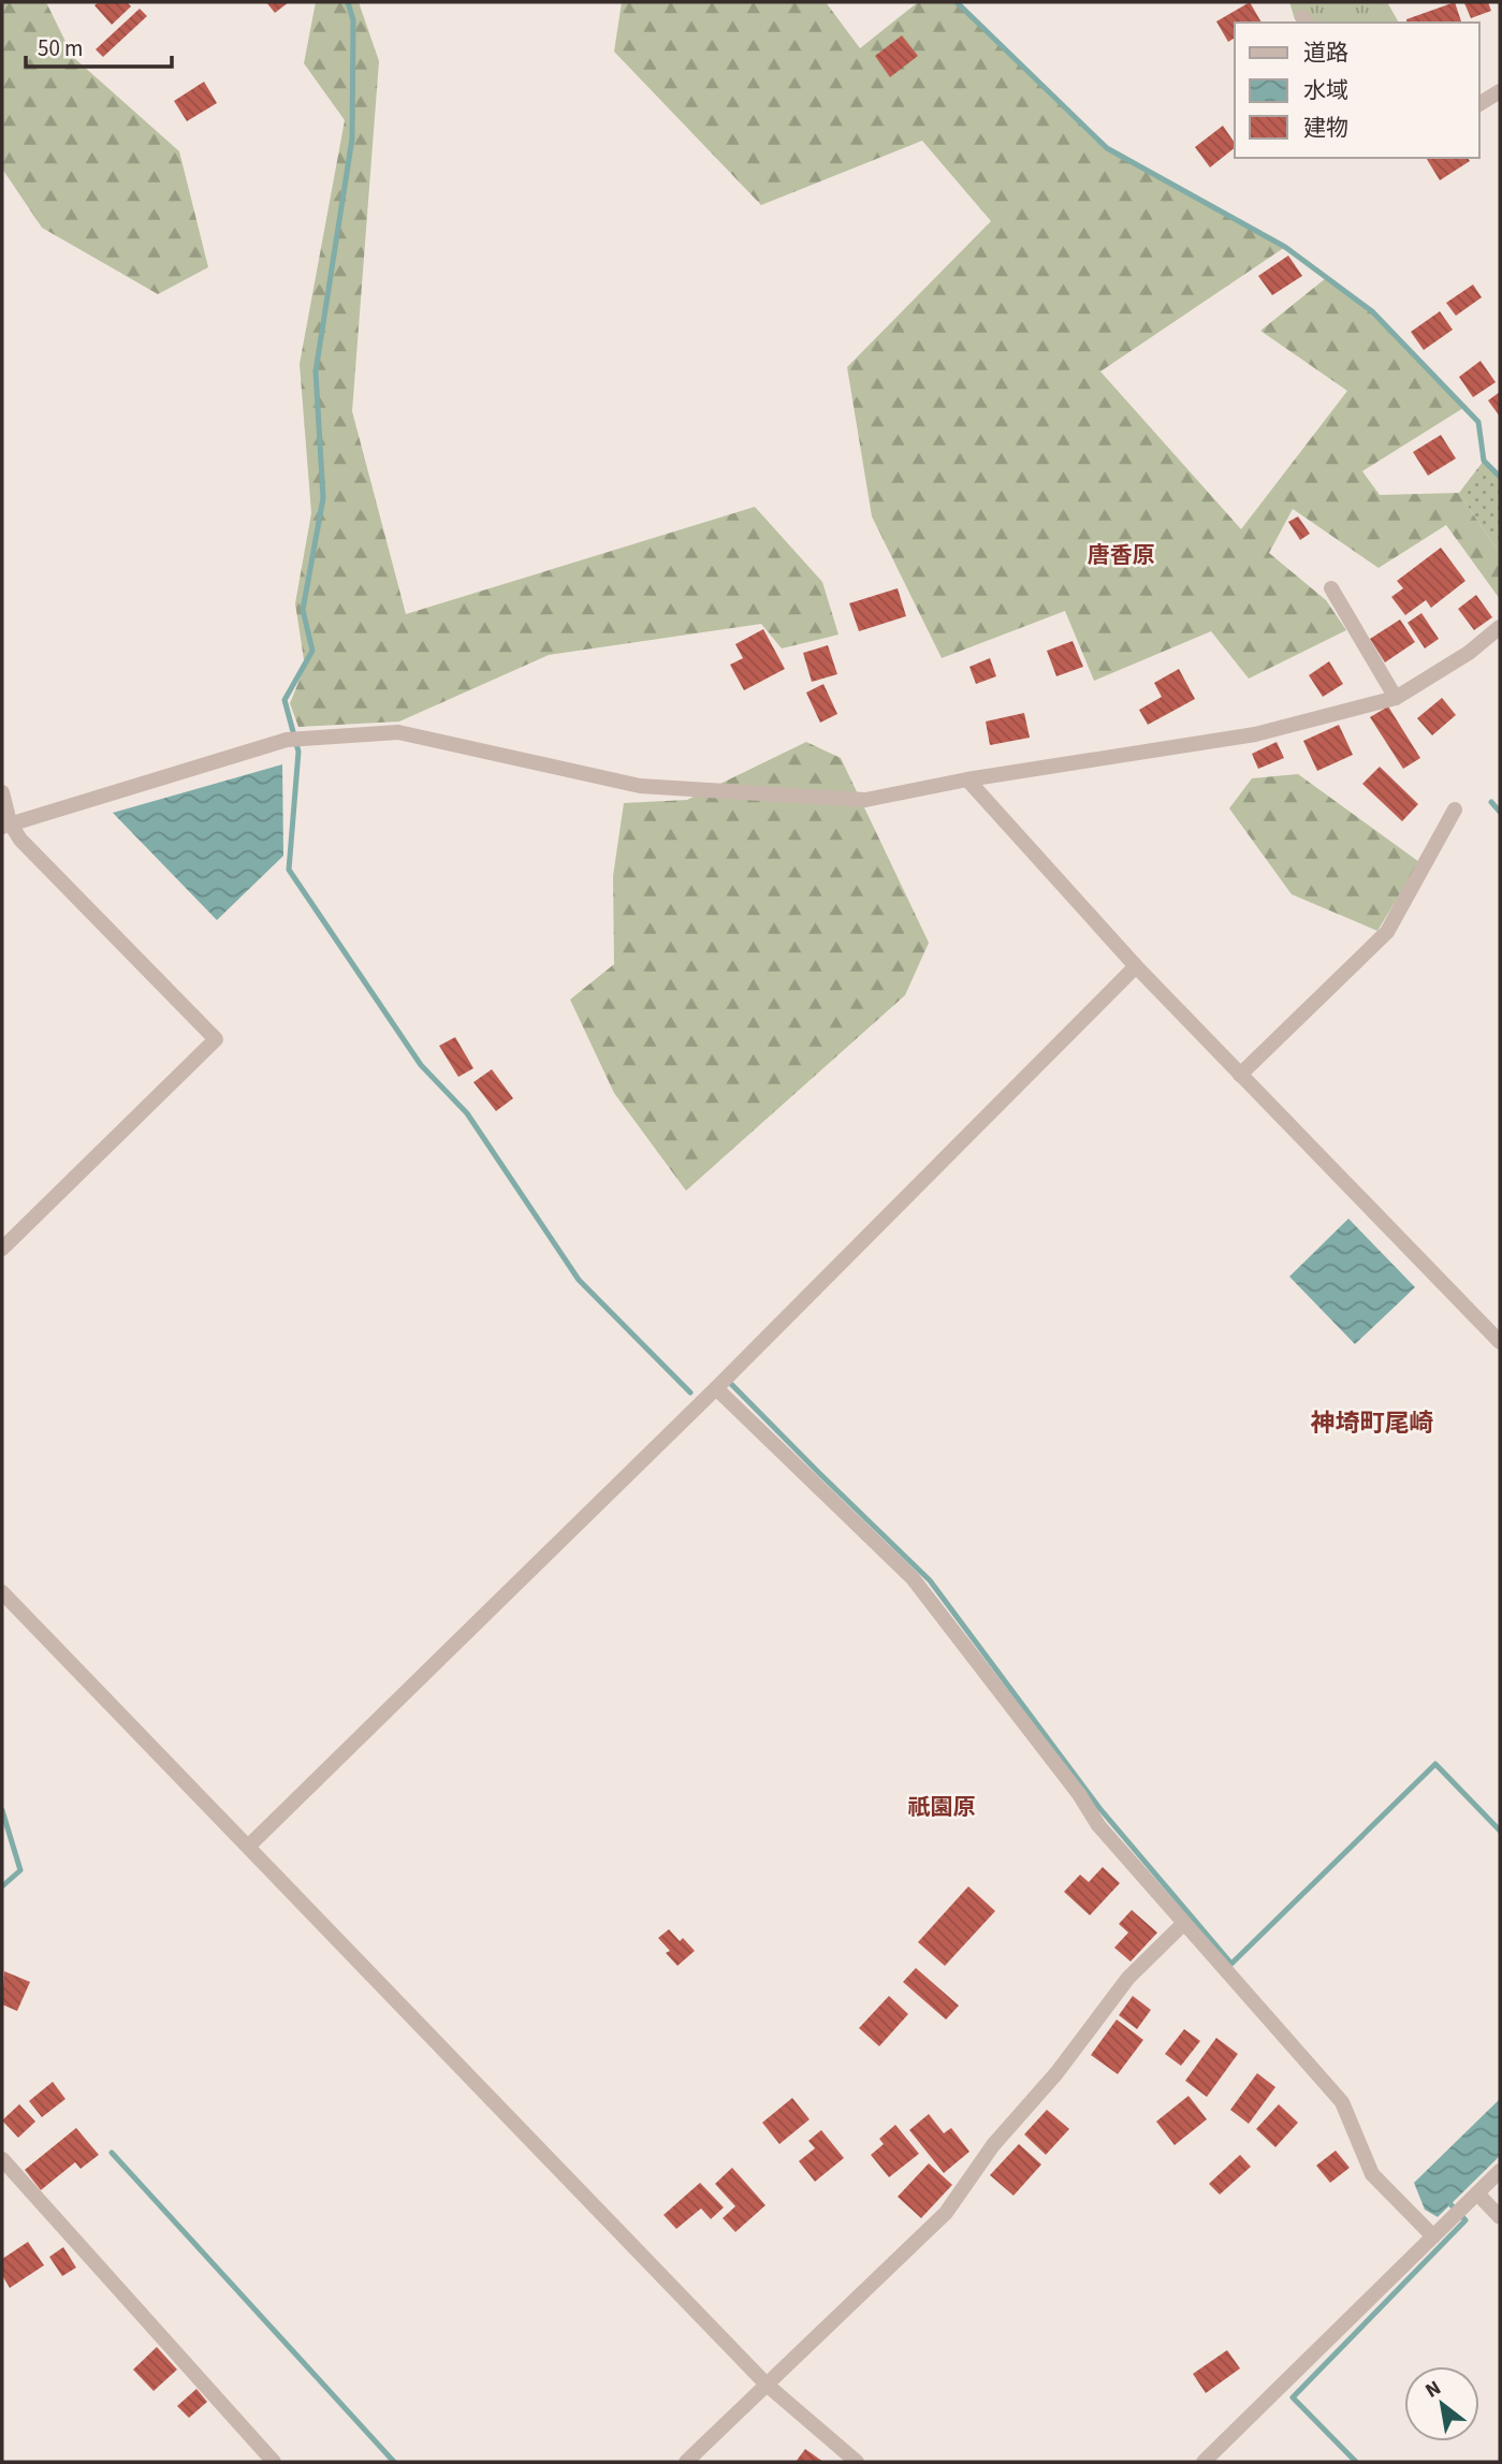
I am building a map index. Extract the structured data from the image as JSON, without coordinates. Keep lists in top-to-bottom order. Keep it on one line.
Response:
{"districts":["唐香原","神埼町尾崎","祇園原"],"legend":["道路","水域","建物"],"scale_bar":"50 m","north":"top left"}
